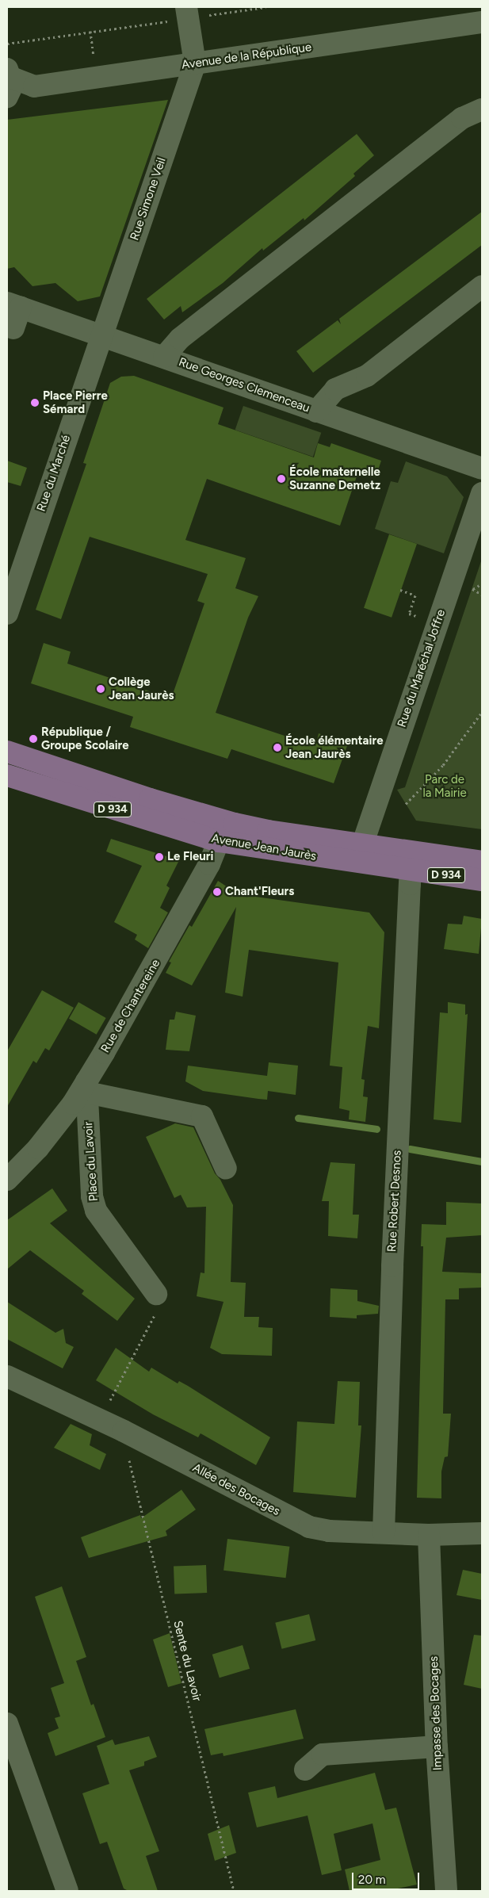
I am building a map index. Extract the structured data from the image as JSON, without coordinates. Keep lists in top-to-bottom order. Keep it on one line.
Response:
{"streets":{"main road":["D 934","Avenue Jean Jaurès"],"street":["Avenue de la République","Rue Simone Veil","Rue Georges Clemenceau","Rue du Marché","Rue du Maréchal Joffre","Rue de Chantereine","Place du Lavoir","Rue Robert Desnos","Allée des Bocages","Impasse des Bocages"],"path":["Sente du Lavoir"]},"crossings":[["Avenue de la République","Rue Simone Veil"],["Rue Simone Veil","Rue Georges Clemenceau"],["Rue Simone Veil","Rue du Marché"],["Rue Georges Clemenceau","Rue du Marché"],["Rue du Maréchal Joffre","D 934"],["Rue du Maréchal Joffre","Avenue Jean Jaurès"],["D 934","Avenue Jean Jaurès"],["D 934","Rue Robert Desnos"],["Avenue Jean Jaurès","Rue de Chantereine"],["Avenue Jean Jaurès","Rue Robert Desnos"],["Rue de Chantereine","Place du Lavoir"],["Rue Robert Desnos","Allée des Bocages"],["Allée des Bocages","Sente du Lavoir"],["Allée des Bocages","Impasse des Bocages"]],"parks":["Parc de la Mairie"],"places":["Place Pierre Sémard","École maternelle Suzanne Demetz","Collège Jean Jaurès","République / Groupe Scolaire","École élémentaire Jean Jaurès","Le Fleuri","Chant'Fleurs"],"scale_bar":"20 m"}
